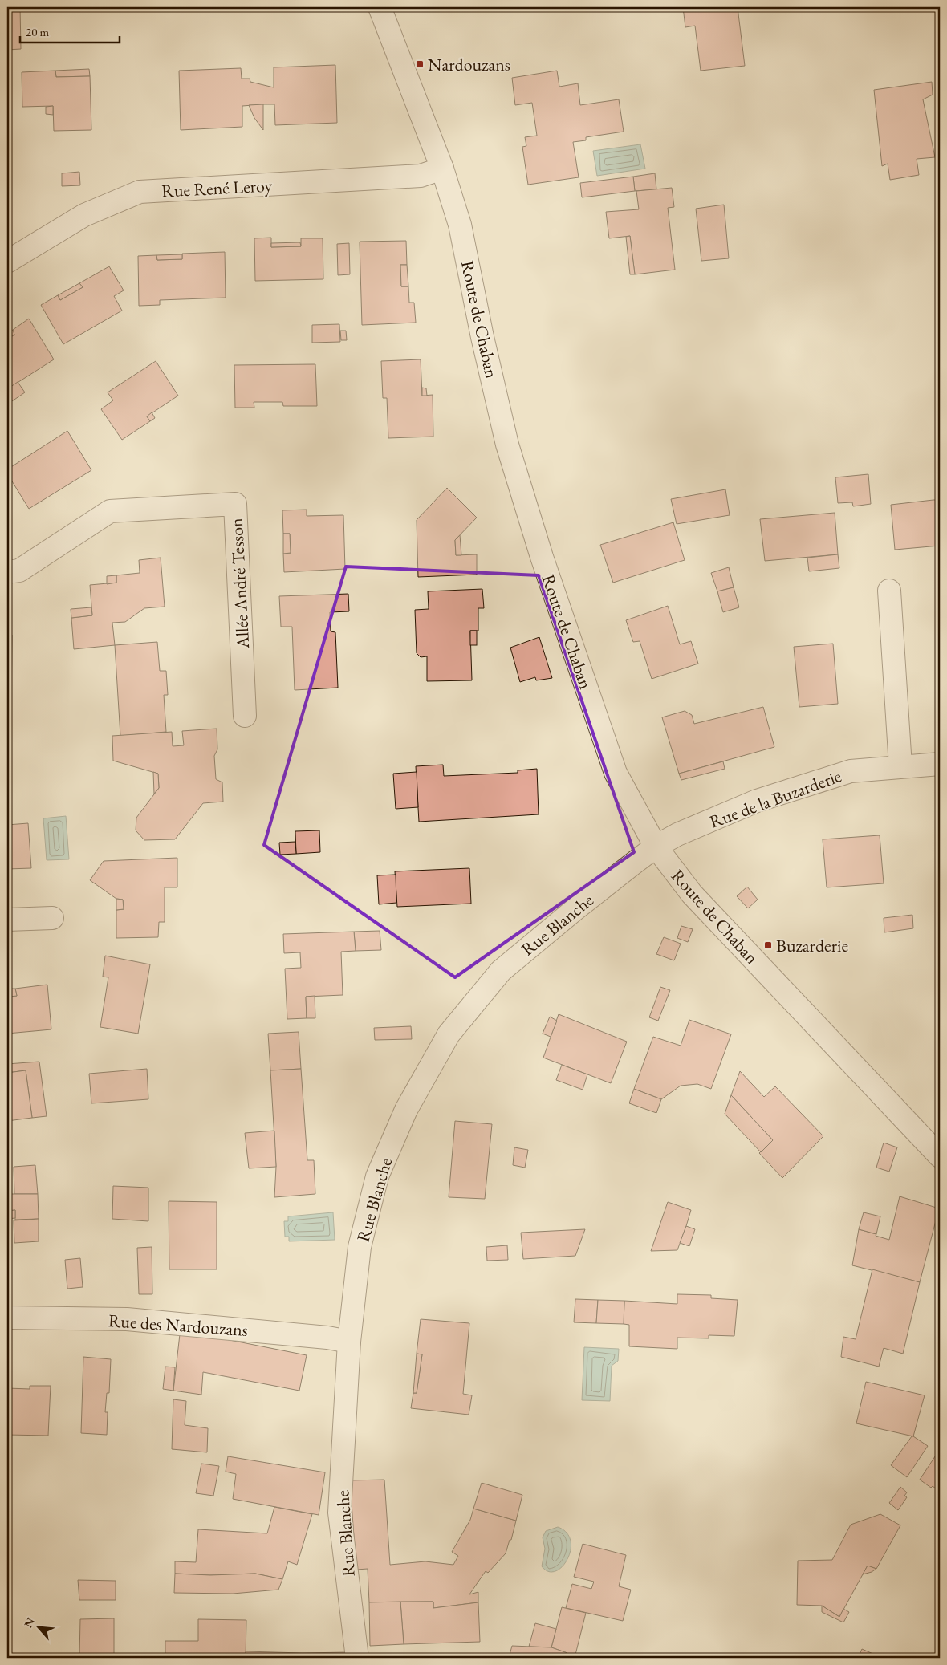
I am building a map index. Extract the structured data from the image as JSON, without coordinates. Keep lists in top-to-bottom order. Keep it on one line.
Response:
{"streets":{"street":["Rue René Leroy","Route de Chaban","Allée André Tesson","Rue de la Buzarderie","Rue Blanche","Rue des Nardouzans"]},"crossings":[["Rue René Leroy","Route de Chaban"],["Route de Chaban","Rue de la Buzarderie"],["Route de Chaban","Rue Blanche"],["Rue de la Buzarderie","Rue Blanche"],["Rue Blanche","Rue des Nardouzans"]],"places":{"transit":["Nardouzans","Buzarderie"]},"scale_bar":"20 m","north":"top left"}
